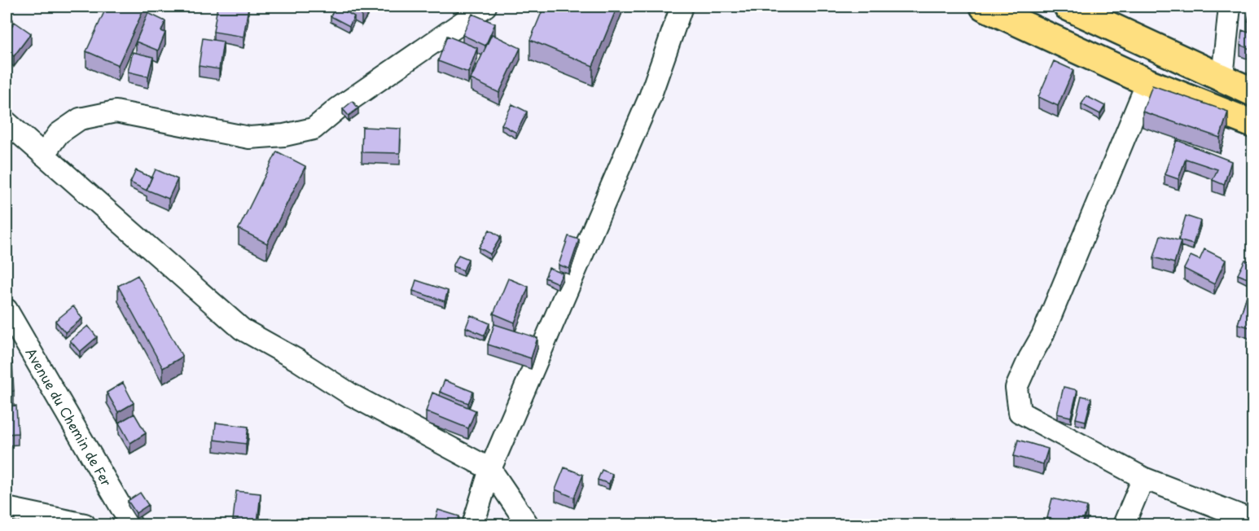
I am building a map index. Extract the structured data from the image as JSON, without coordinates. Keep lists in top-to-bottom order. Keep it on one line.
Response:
{"streets":{"street":["Avenue du Chemin de Fer"]}}
